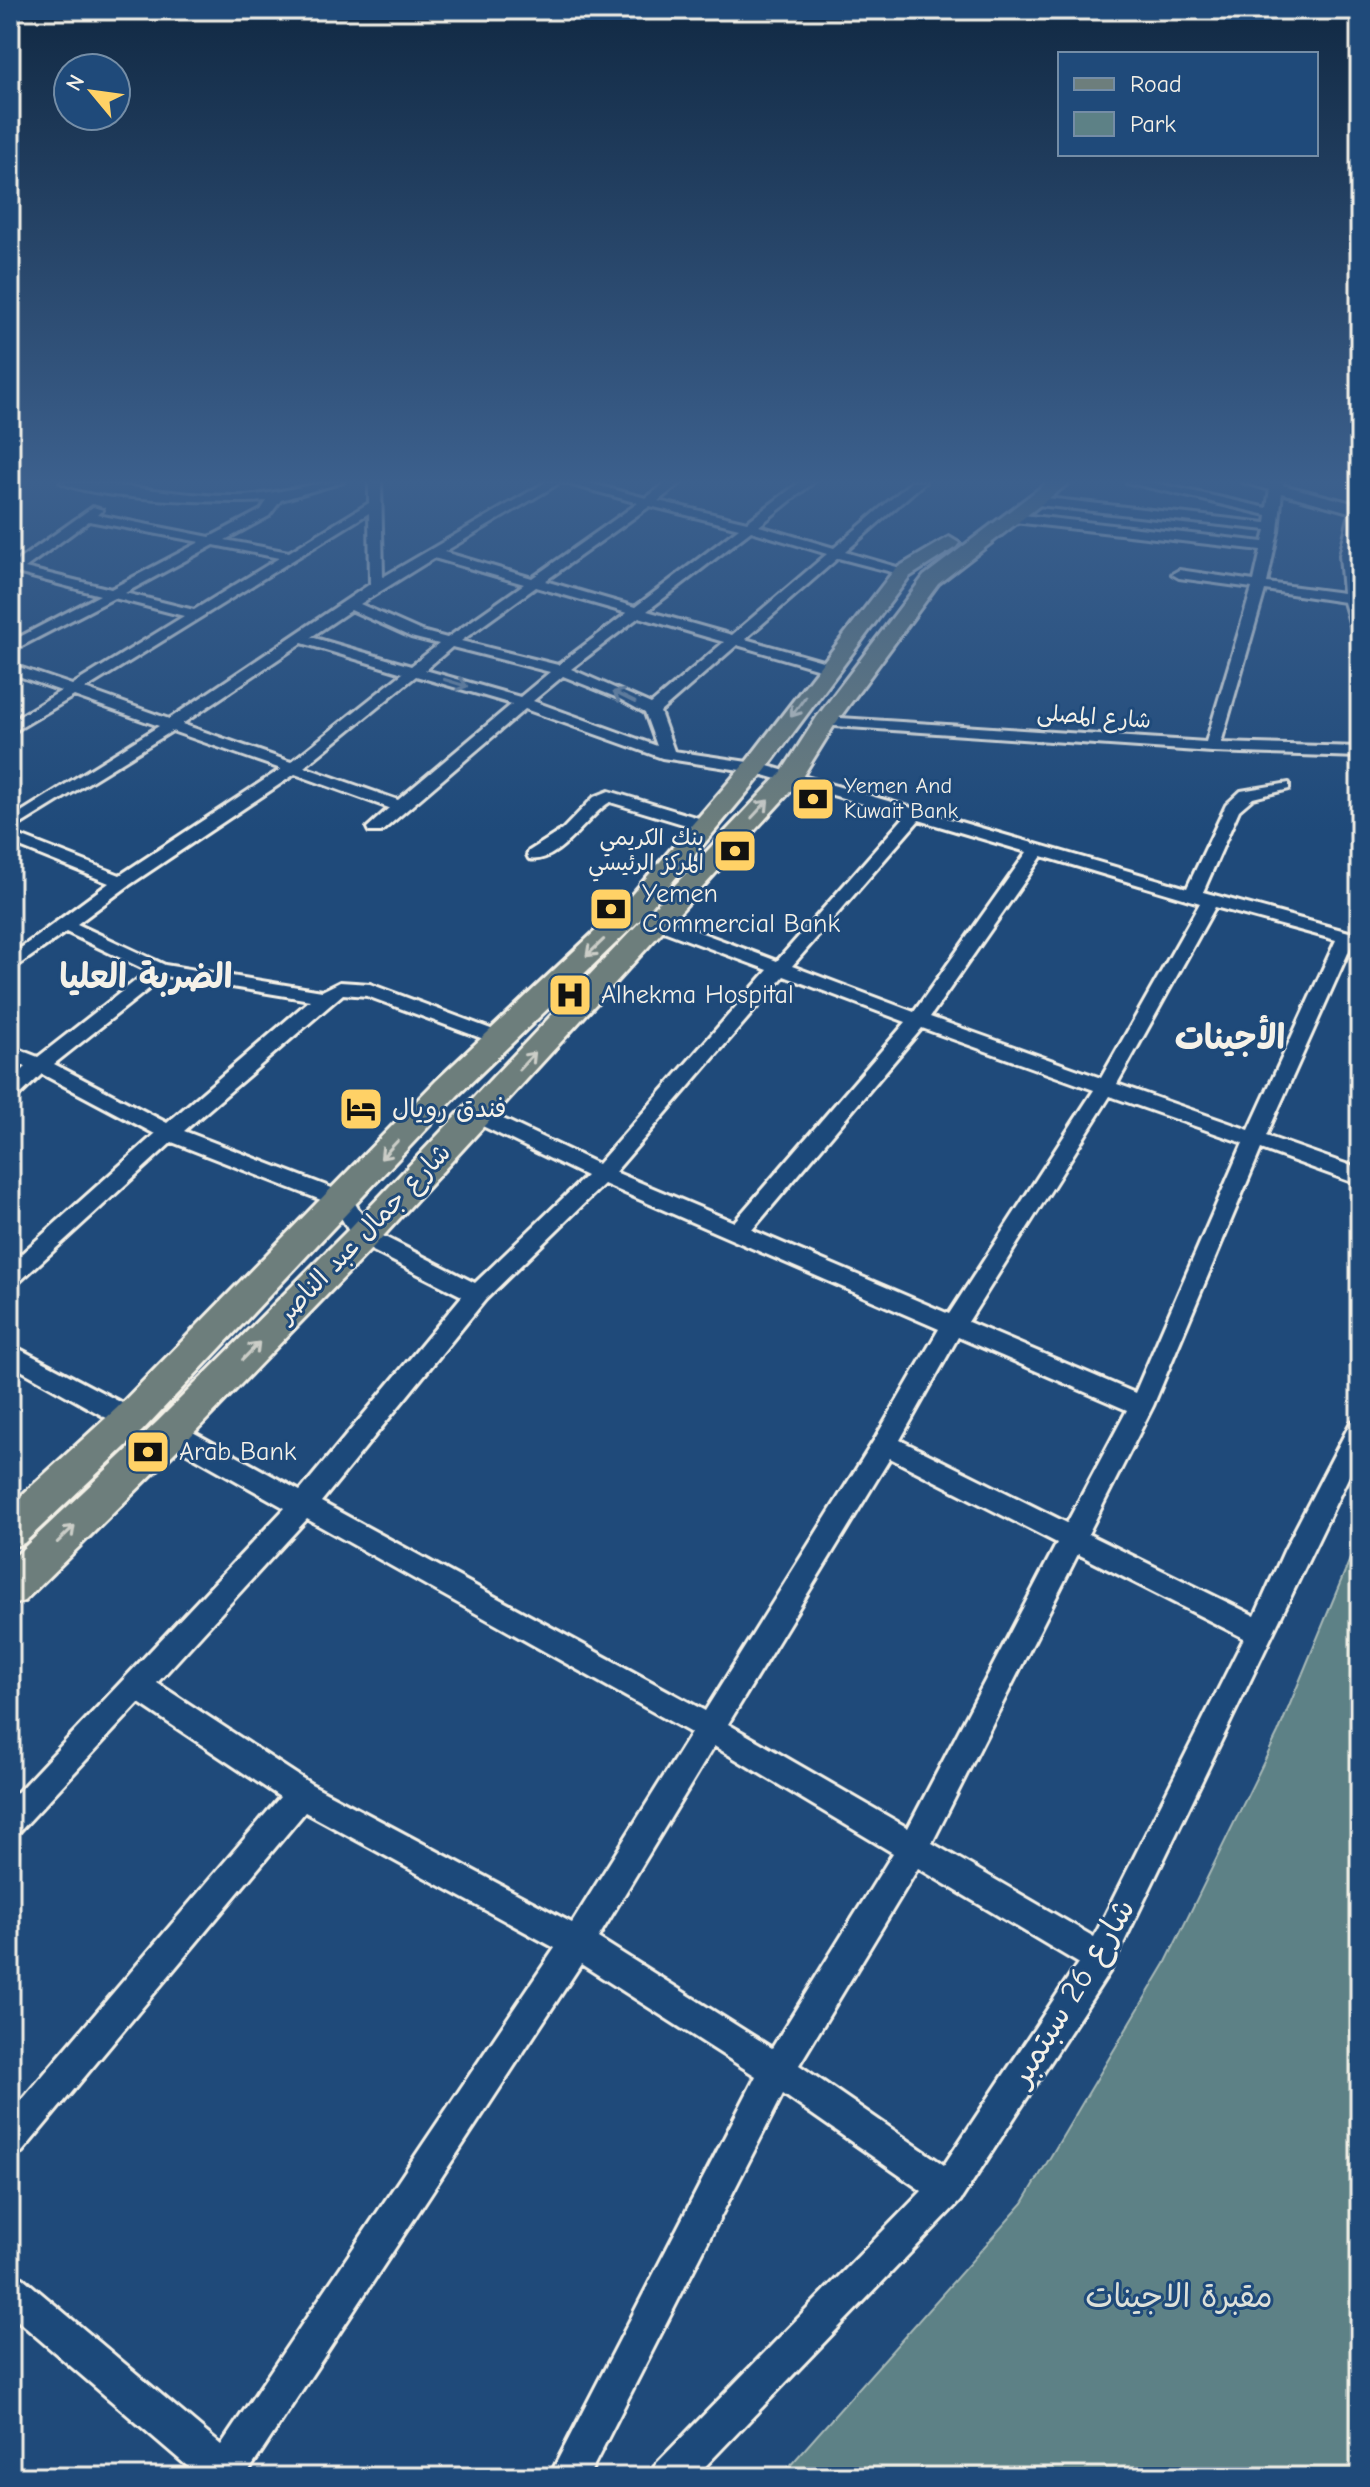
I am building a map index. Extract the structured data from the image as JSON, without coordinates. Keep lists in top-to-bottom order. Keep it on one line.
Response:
{"streets":{"main road":["شارع جمال عبد الناصر"],"street":["شارع المصلى","شارع 26 سبتمبر"]},"crossings":[["شارع المصلى","شارع جمال عبد الناصر"]],"districts":["الضربة العليا","الأجينات"],"parks":["مقبرة الاجينات"],"places":{"bank":["Yemen And Kuwait Bank","بنك الكريمي المركز الرئيسي","Yemen Commercial Bank","Arab Bank"],"hospital":["Alhekma Hospital"],"hotel":["فندق رويال"]},"legend":["Road","Park"],"north":"top left"}
